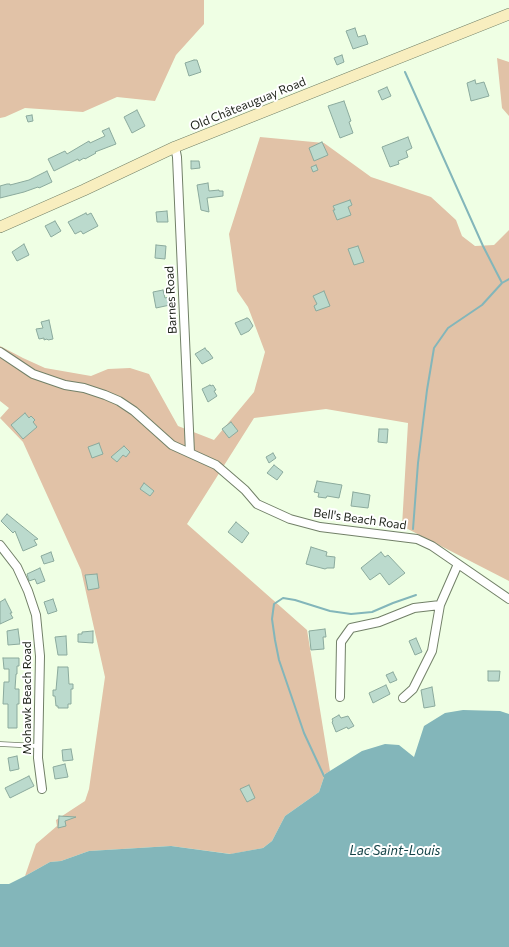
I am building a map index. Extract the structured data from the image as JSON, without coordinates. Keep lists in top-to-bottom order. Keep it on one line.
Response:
{"streets":{"street":["Old Châteauguay Road","Barnes Road","Bell's Beach Road","Mohawk Beach Road"]},"crossings":[["Old Châteauguay Road","Barnes Road"],["Barnes Road","Bell's Beach Road"]],"water":["Lac Saint-Louis"]}
